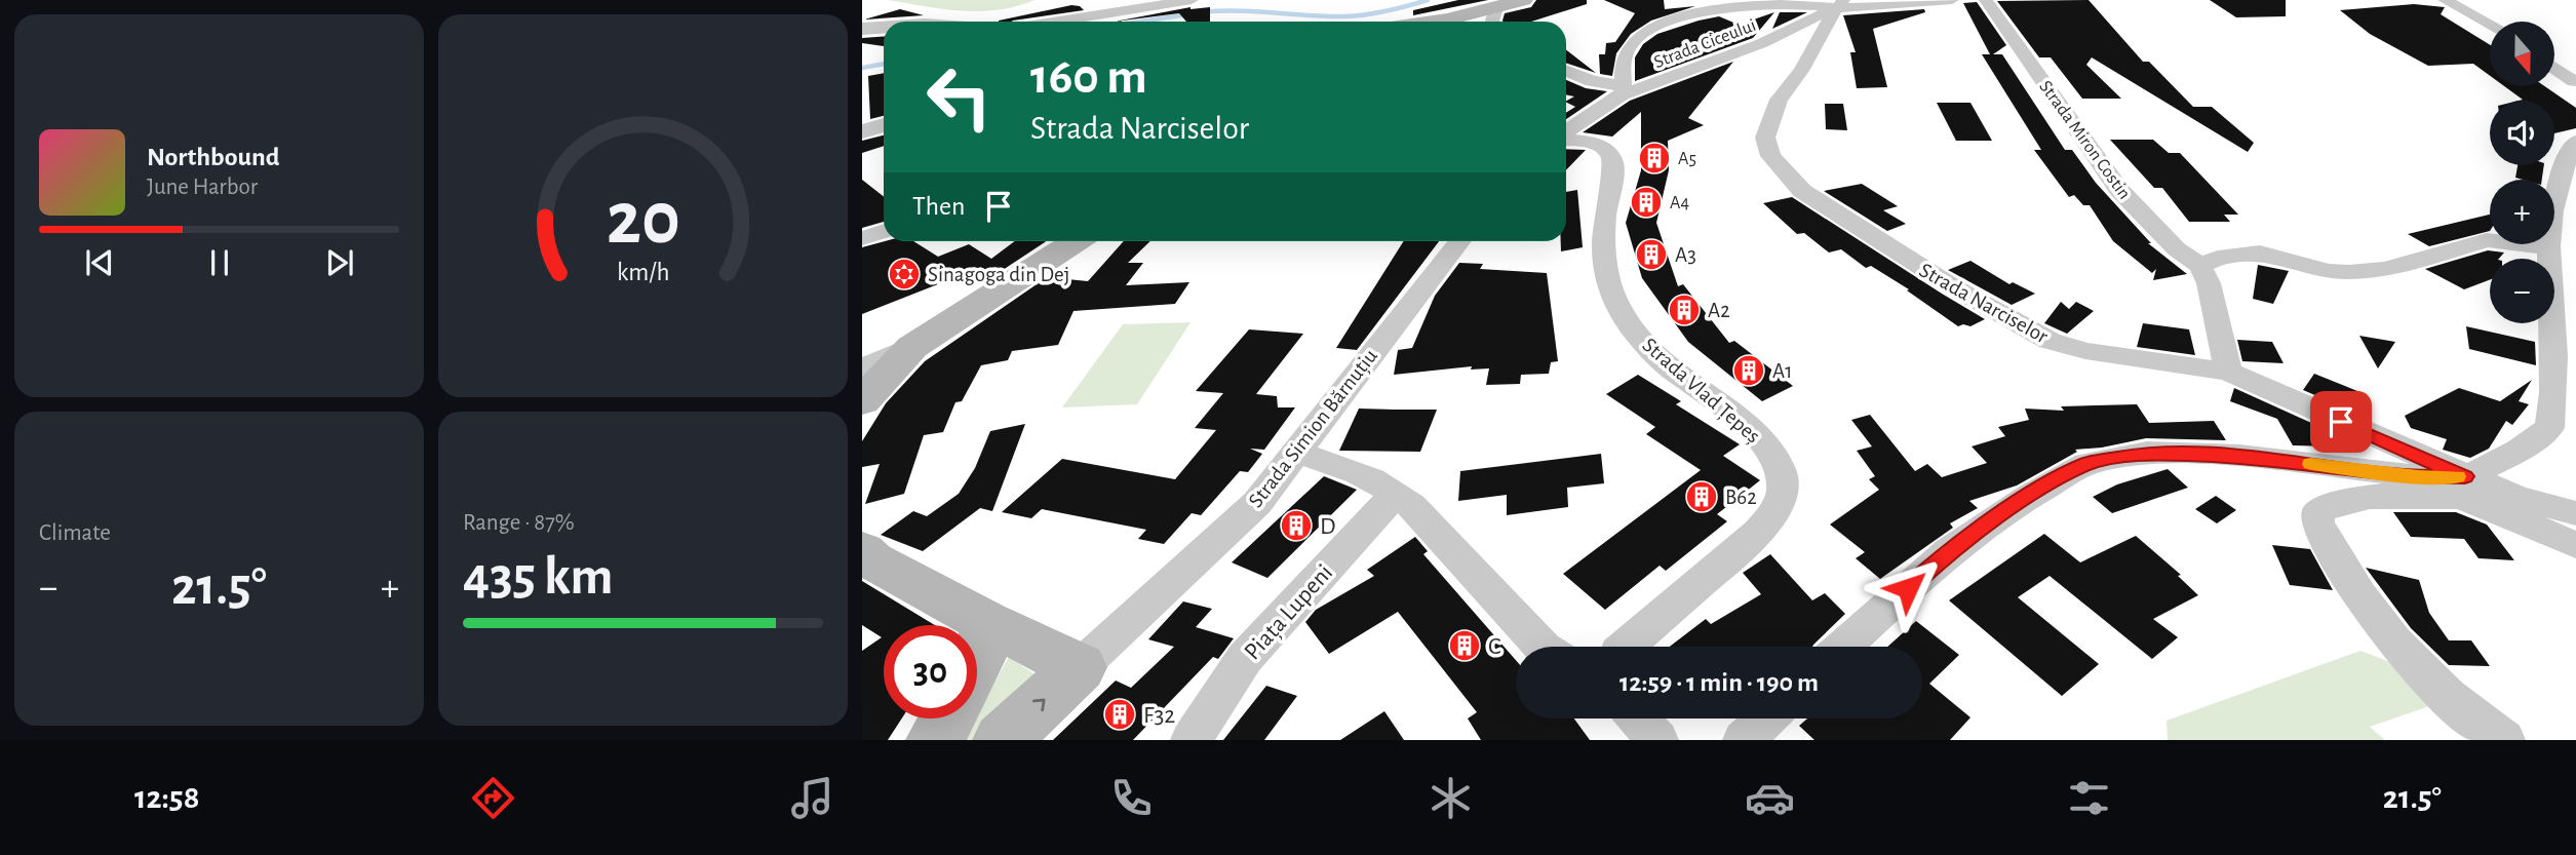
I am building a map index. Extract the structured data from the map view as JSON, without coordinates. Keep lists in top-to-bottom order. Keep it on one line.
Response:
{"streets":{"street":["Strada Ciceului","Strada Miron Costin","Strada Narciselor","Strada Vlad Țepeș","Strada Simion Bărnuțiu","Piața Lupeni"]},"crossings":[["Strada Ciceului","Strada Narciselor"]],"places":{"building":["A5","A4","A3","A2","A1","B62","D","C","F32"],"synagogue":["Sinagoga din Dej"]},"north":"bottom","page":{"map_buttons":["+","−"],"turn":["160 m","Strada Narciselor"],"song":["Northbound","June Harbor"],"then":"Then","tile":["Climate",["Range · 87%","435 km"]],"heat":["−","21.5°","+"],"limit":"30","trip":"12:59 · 1 min · 190 m","tabs":["12:58","21.5°"],"gauge":["20","km/h"]}}
